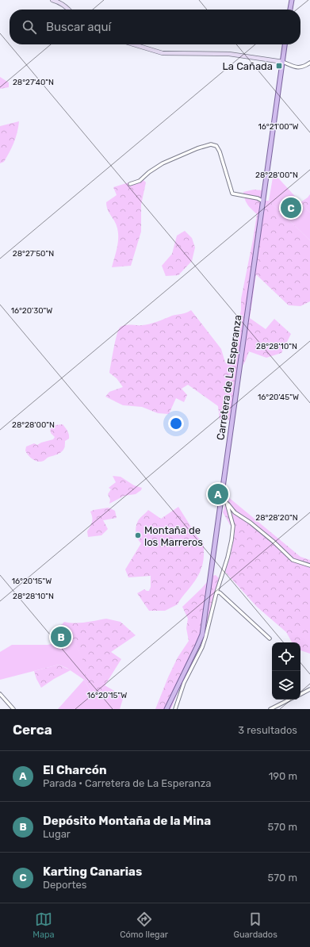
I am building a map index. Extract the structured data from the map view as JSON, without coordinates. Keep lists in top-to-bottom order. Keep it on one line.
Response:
{"streets":{"main road":["Carretera de La Esperanza"]},"places":{"transit":["La Cañada"],"other":["Montaña de los Marreros"]},"page":{"search":"Buscar aquí","pins":["C","A","B"],"heading":["Cerca","3 resultados"],"list":[{"mark":"A","name":"El Charcón","note":"Parada · Carretera de La Esperanza","value":"190 m"},{"mark":"B","name":"Depósito Montaña de la Mina","note":"Lugar","value":"570 m"},{"mark":"C","name":"Karting Canarias","note":"Deportes","value":"570 m"}],"nav":["Mapa","Cómo llegar","Guardados"]},"coordinates":["28°27'40\"N","16°21'00\"W","28°28'00\"N","28°27'50\"N","16°20'30\"W","28°28'10\"N","16°20'45\"W","28°28'20\"N","16°20'15\"W"]}
